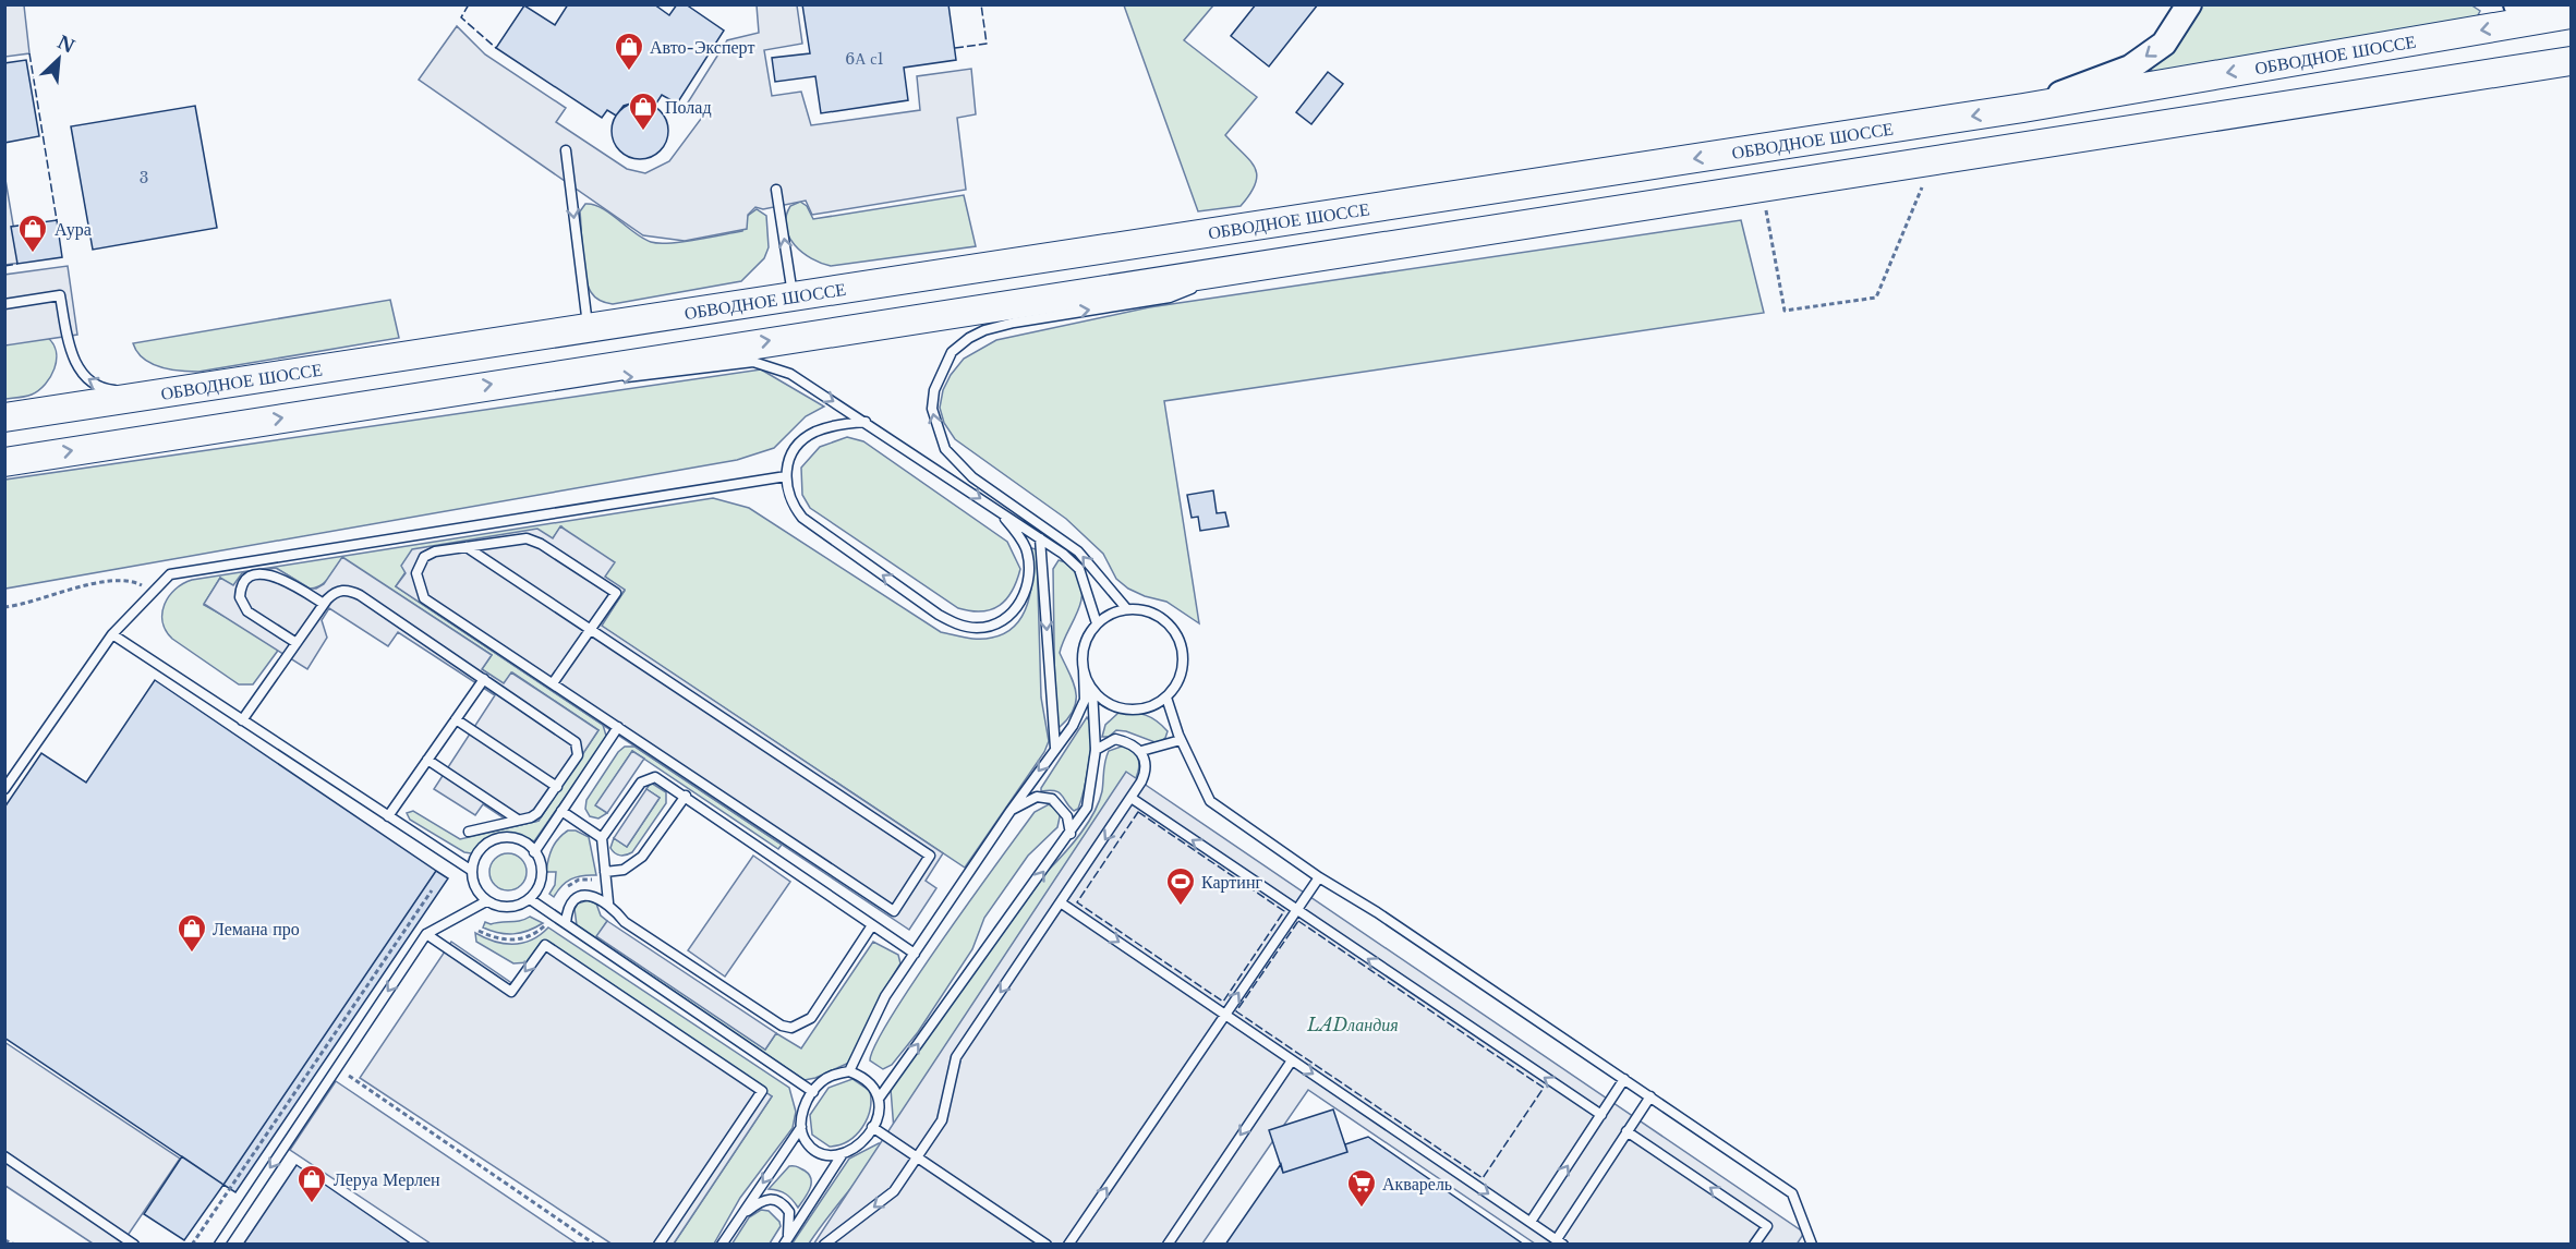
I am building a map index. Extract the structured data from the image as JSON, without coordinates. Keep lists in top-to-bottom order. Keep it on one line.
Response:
{"streets":{"main road":["ОБВОДНОЕ ШОССЕ"]},"parks":["LADландия"],"places":{"shop":["Авто-Эксперт","Полад","Аура","Лемана про","Леруа Мерлен"],"sports":["Картинг"],"supermarket":["Акварель"]},"house_numbers":["6А с1","3"],"north":"top right"}
